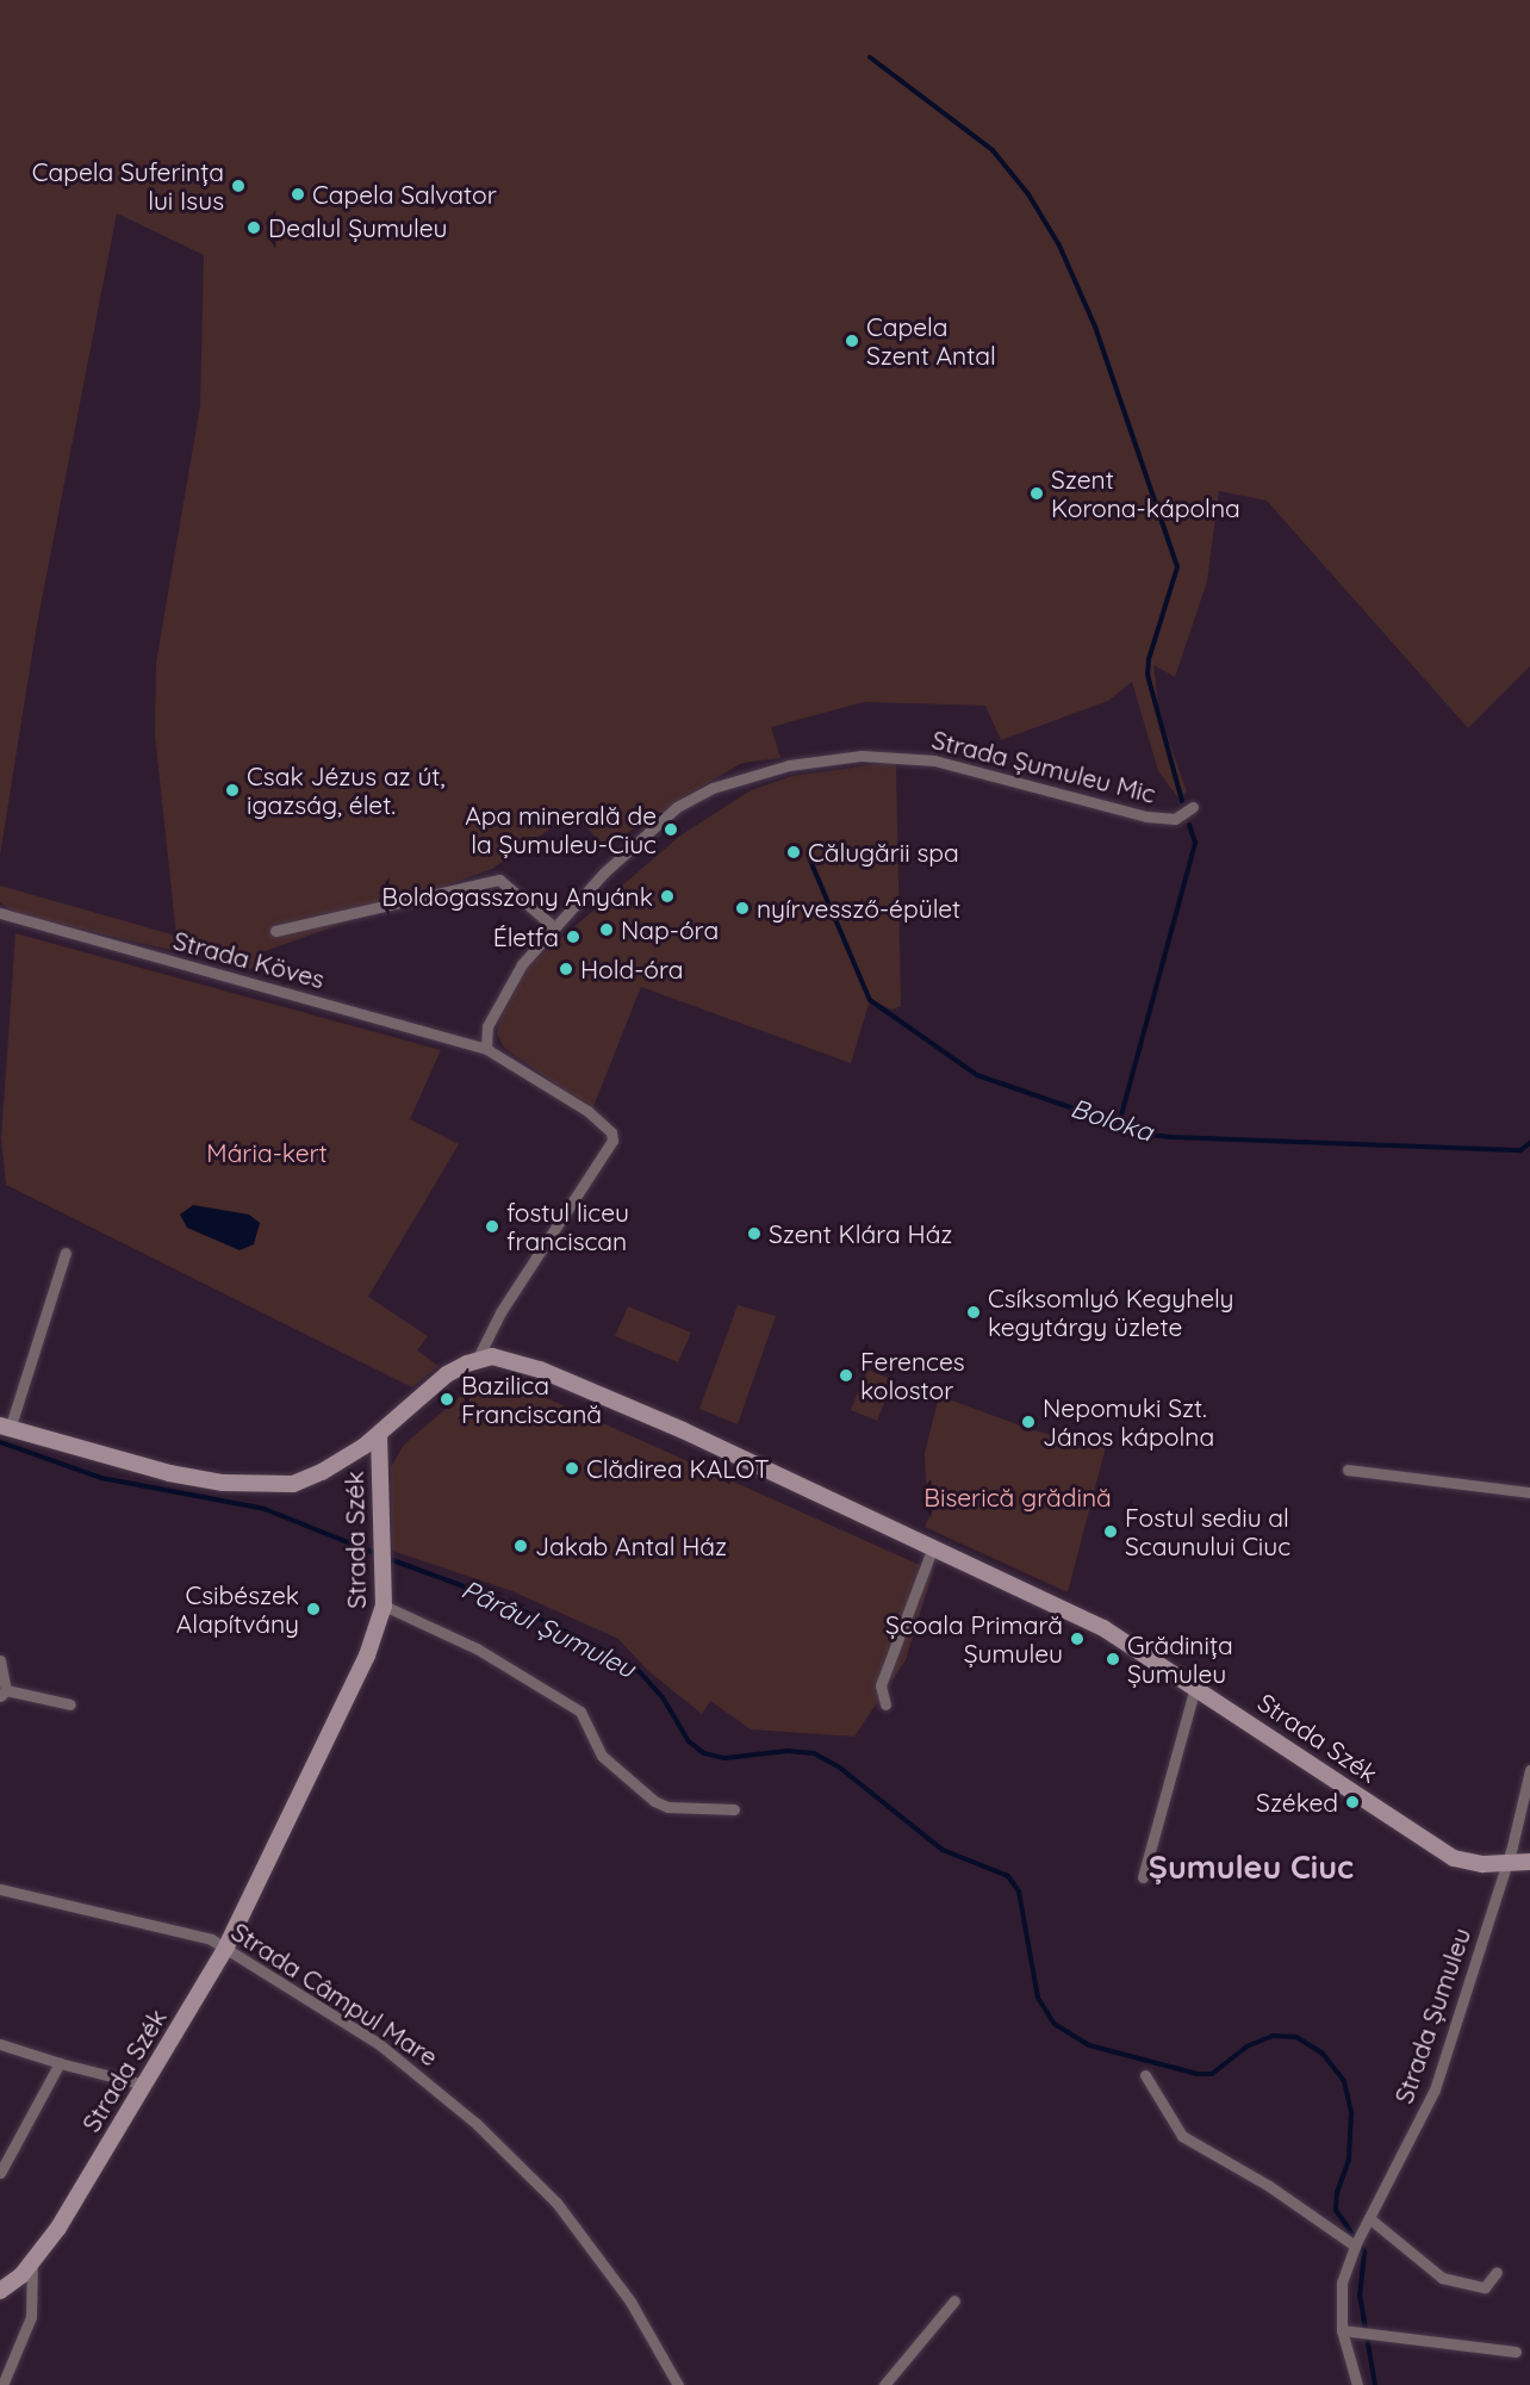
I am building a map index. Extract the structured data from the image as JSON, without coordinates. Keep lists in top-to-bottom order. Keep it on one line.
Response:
{"streets":{"street":["Strada Șumuleu Mic","Strada Köves","Strada Szék","Strada Câmpul Mare","Strada Șumuleu"]},"crossings":[["Strada Șumuleu Mic","Strada Köves"],["Strada Szék","Strada Câmpul Mare"],["Strada Szék","Strada Șumuleu"]],"districts":["Șumuleu Ciuc"],"water":["Boloka","Pârâul Șumuleu"],"parks":["Mária-kert","Biserică grădină"],"places":["Capela Suferința lui Isus","Capela Salvator","Dealul Șumuleu","Capela Szent Antal","Szent Korona-kápolna","Csak Jézus az út, igazság, élet.","Apa minerală de la Șumuleu-Ciuc","Călugării spa","Boldogasszony Anyánk","nyírvessző-épület","Nap-óra","Életfa","Hold-óra","fostul liceu franciscan","Szent Klára Ház","Csíksomlyó Kegyhely kegytárgy üzlete","Ferences kolostor","Bazilica Franciscană","Nepomuki Szt. János kápolna","Clădirea KALOT","Fostul sediu al Scaunului Ciuc","Jakab Antal Ház","Csibészek Alapítvány","Școala Primară Șumuleu","Grădinița Șumuleu","Széked"]}
